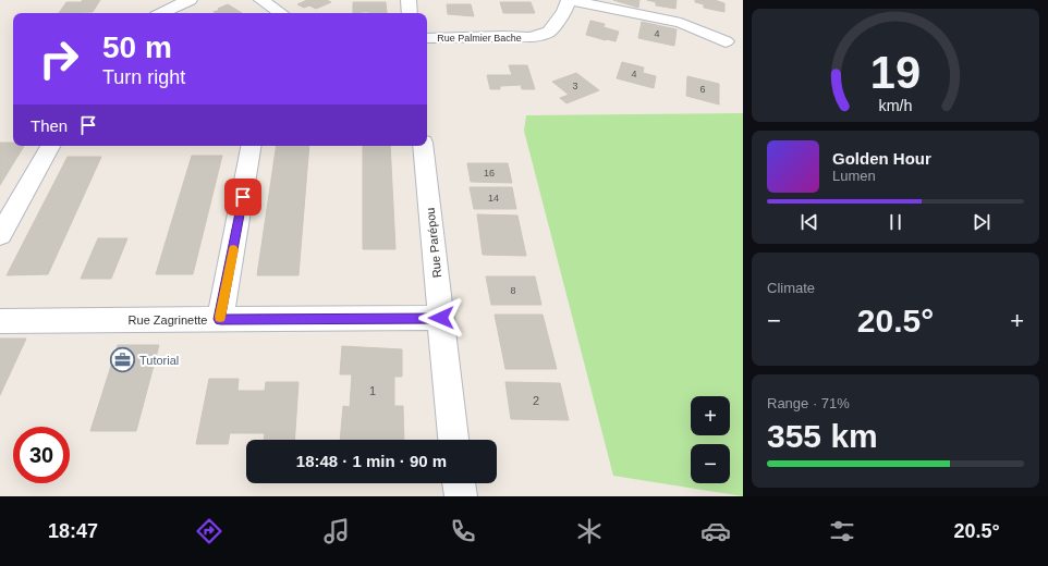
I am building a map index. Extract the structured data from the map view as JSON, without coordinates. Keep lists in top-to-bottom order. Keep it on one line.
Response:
{"streets":{"street":["Rue Palmier Bache","Rue Parépou","Rue Zagrinette"]},"crossings":[["Rue Parépou","Rue Zagrinette"]],"places":{"office":["Tutorial"]},"house_numbers":["4","4","3","6","16","14","8","1","2"],"page":{"turn":["50 m","Turn right"],"then":"Then","song":["Golden Hour","Lumen"],"tile":["Climate",["Range · 71%","355 km"]],"heat":["−","20.5°","+"],"map_buttons":["+","−"],"limit":"30","trip":"18:48 · 1 min · 90 m","tabs":["18:47","20.5°"],"gauge":["19","km/h"]}}
